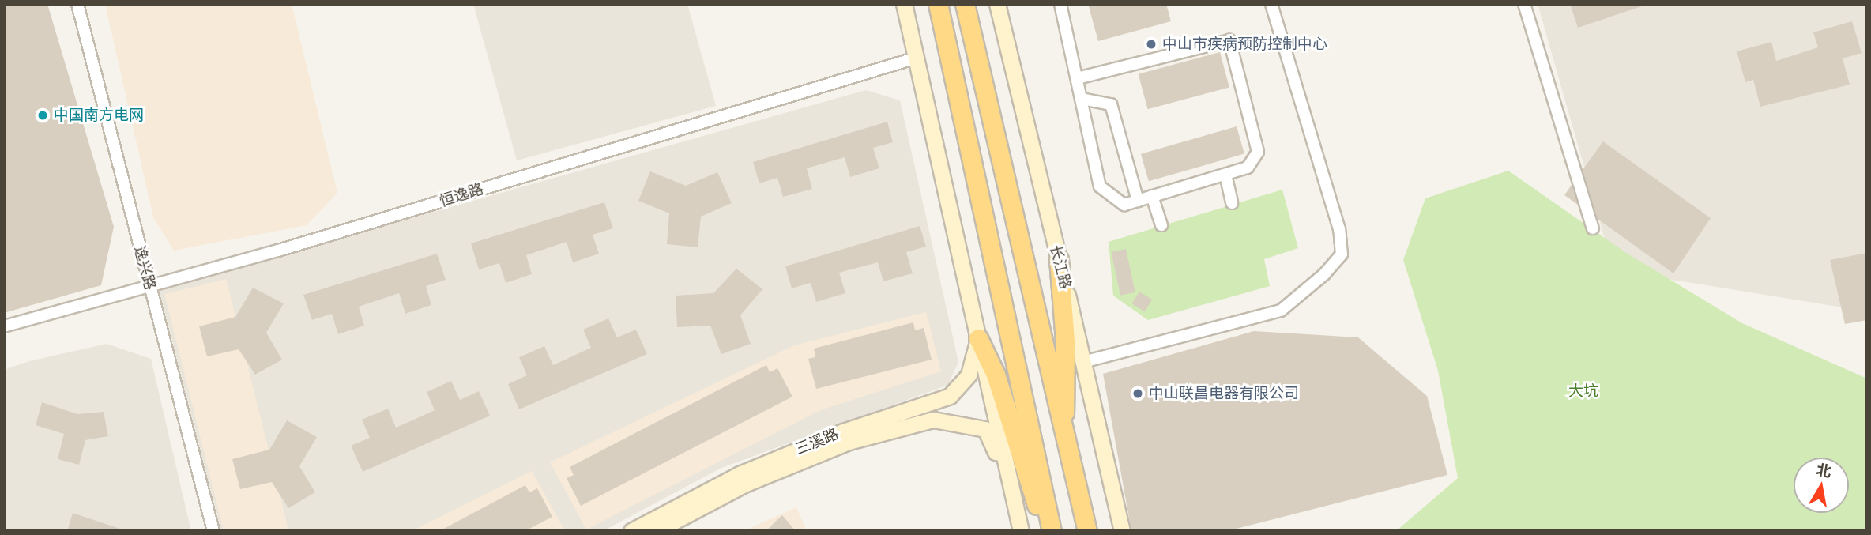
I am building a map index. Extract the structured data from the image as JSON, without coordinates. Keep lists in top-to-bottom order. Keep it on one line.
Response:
{"streets":{"main road":["长江路","三溪路"],"street":["恒逸路","逸兴路"]},"crossings":[["恒逸路","逸兴路"]],"parks":["大坑"],"places":["中山市疾病预防控制中心","中国南方电网","中山联昌电器有限公司"],"north":"top"}
